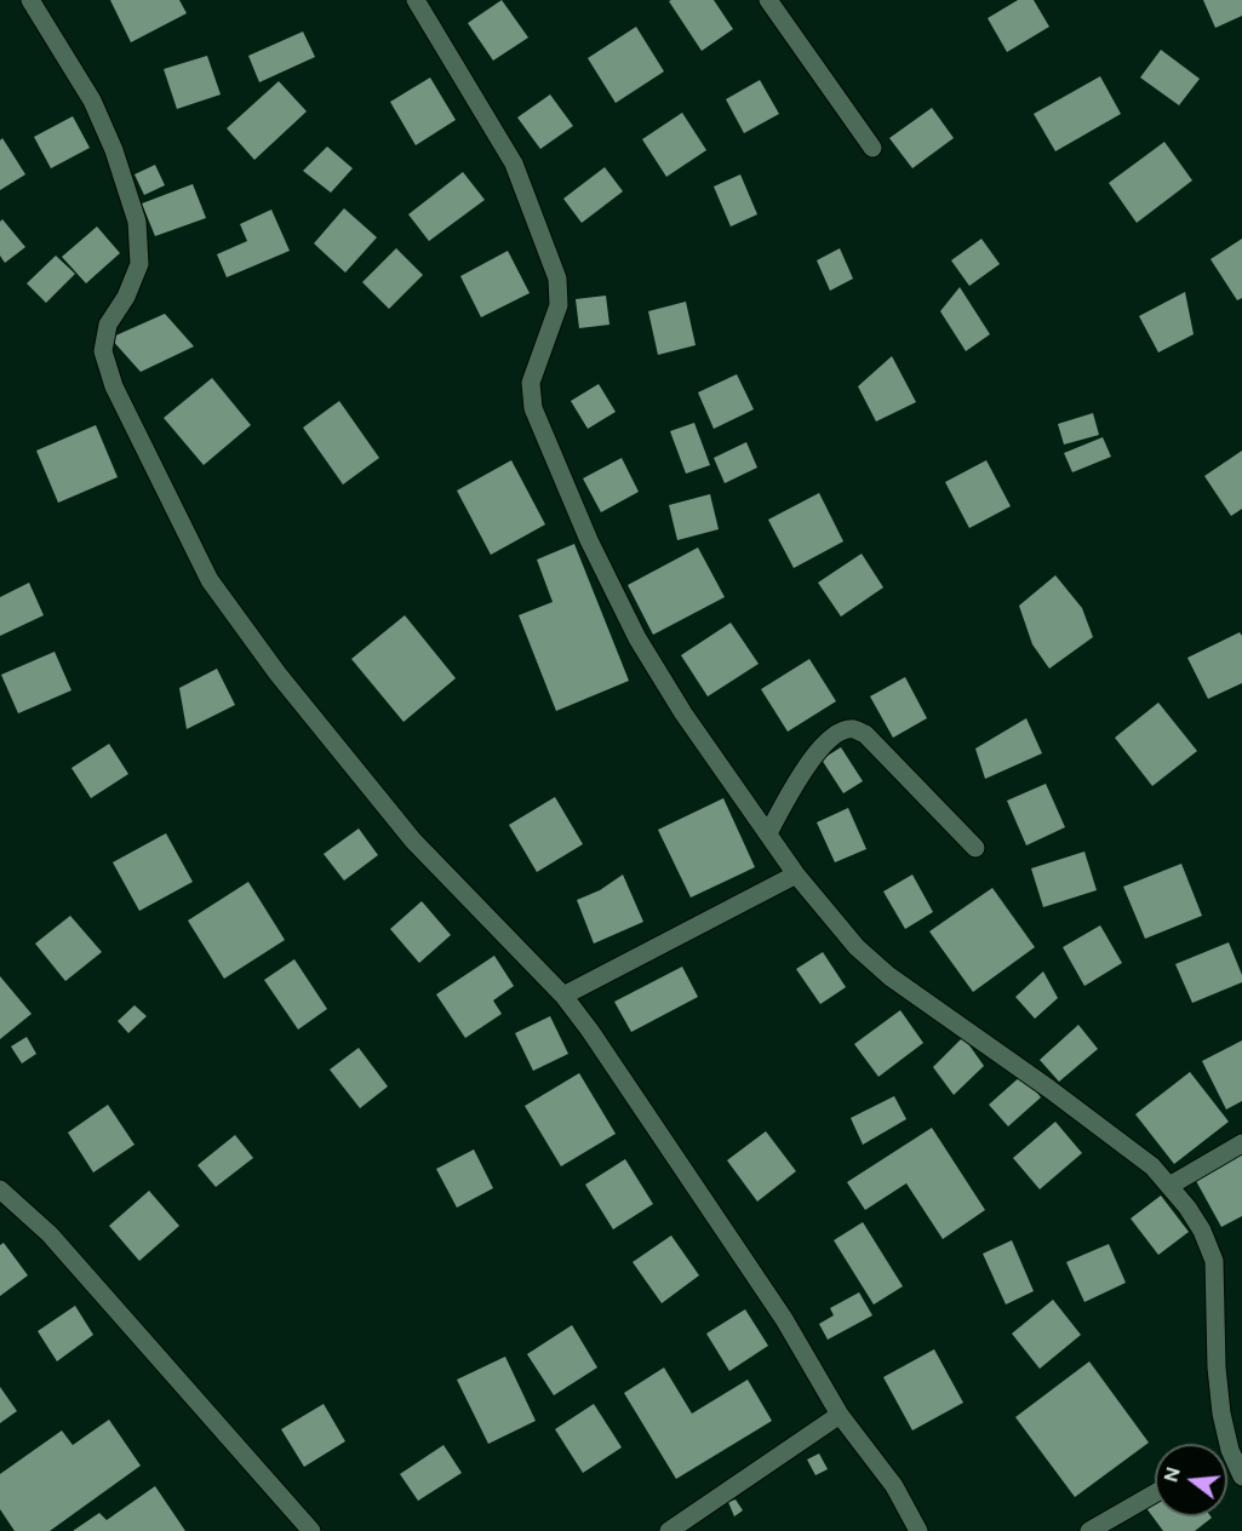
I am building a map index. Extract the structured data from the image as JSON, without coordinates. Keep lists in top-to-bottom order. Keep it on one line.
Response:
{"north":"left"}
